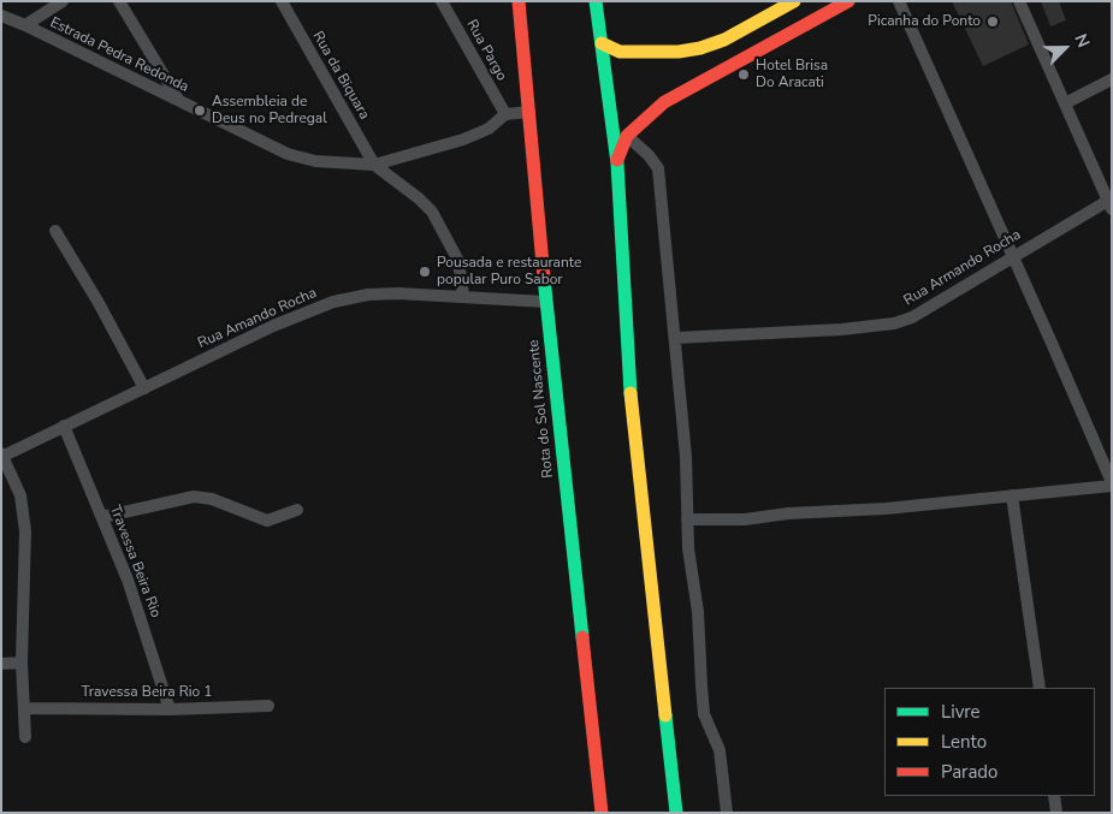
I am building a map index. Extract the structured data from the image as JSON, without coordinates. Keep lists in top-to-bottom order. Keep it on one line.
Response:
{"streets":{"highway":["Rota do Sol Nascente"],"street":["Rua Pargo","Estrada Pedra Redonda","Rua da Biquara","Rua Armando Rocha","Rua Amando Rocha","Travessa Beira Rio","Travessa Beira Rio 1"]},"crossings":[["Estrada Pedra Redonda","Rua da Biquara"],["Rua Amando Rocha","Rota do Sol Nascente"],["Rua Amando Rocha","Travessa Beira Rio"],["Travessa Beira Rio","Travessa Beira Rio 1"]],"places":["Picanha do Ponto","Hotel Brisa Do Aracati","Assembleia de Deus no Pedregal","Pousada e restaurante popular Puro Sabor"],"legend":["Livre","Lento","Parado"],"north":"top right"}
